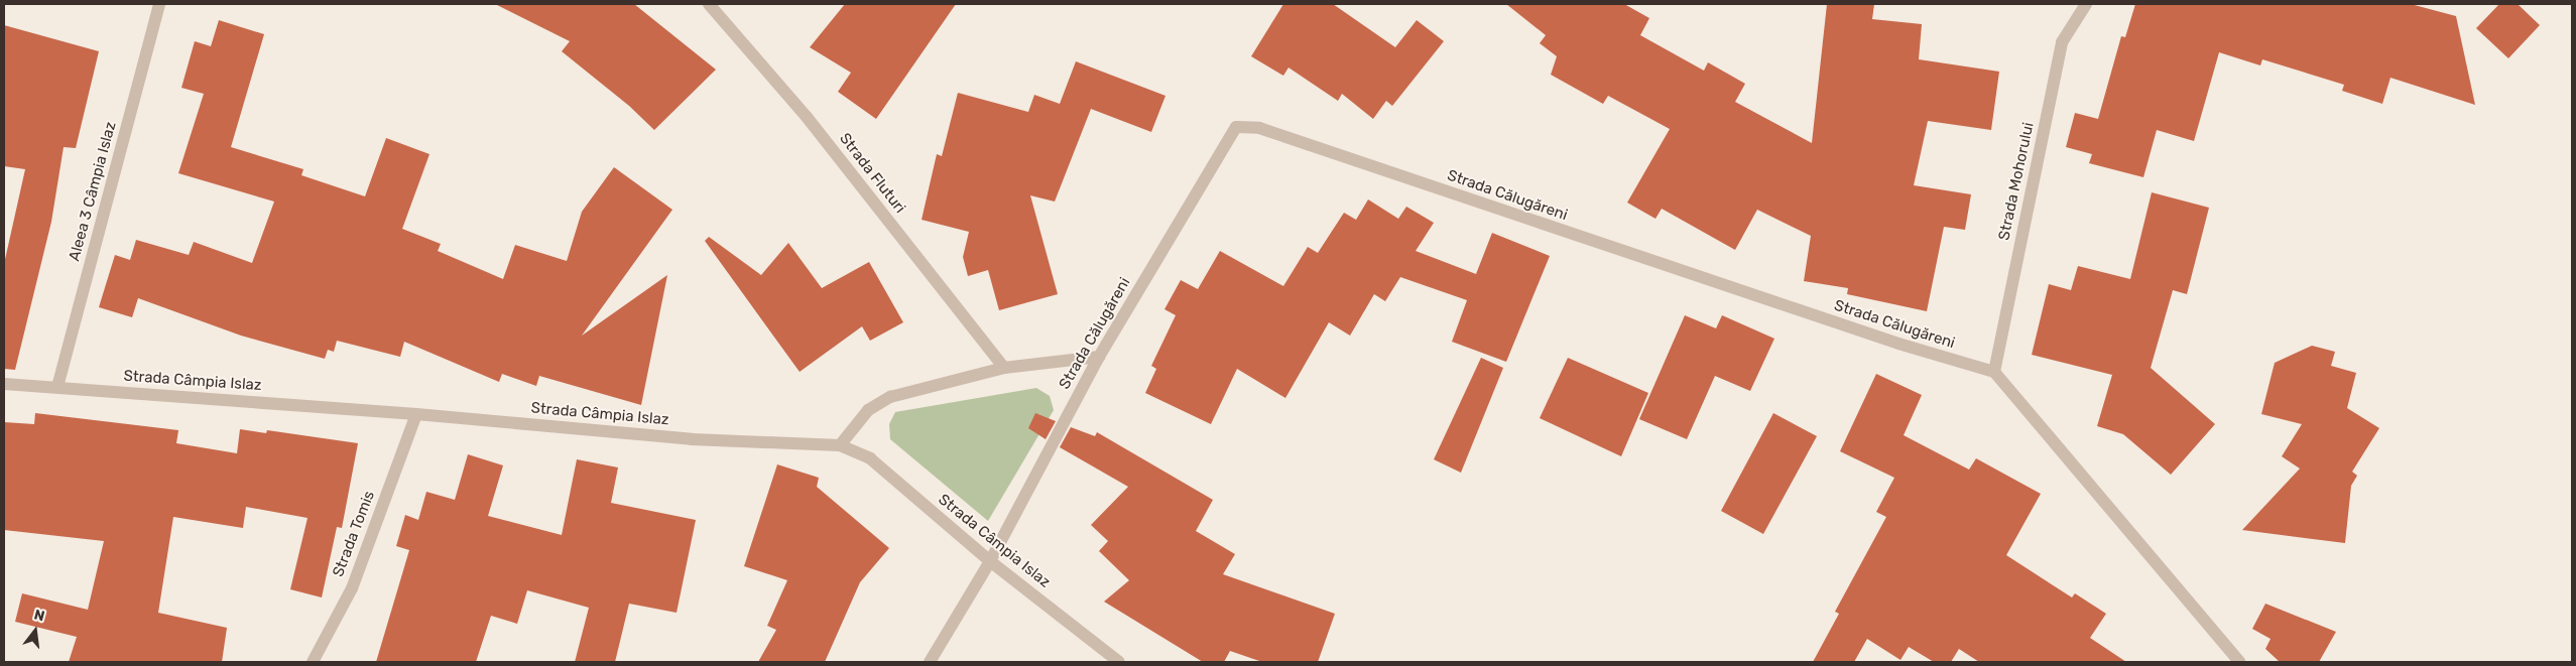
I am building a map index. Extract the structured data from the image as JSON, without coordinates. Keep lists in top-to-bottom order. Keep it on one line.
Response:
{"streets":{"street":["Strada Fluturi","Strada Mohorului","Aleea 3 Câmpia Islaz","Strada Călugăreni","Strada Câmpia Islaz","Strada Tomis"]},"crossings":[["Strada Mohorului","Strada Călugăreni"],["Aleea 3 Câmpia Islaz","Strada Câmpia Islaz"],["Strada Călugăreni","Strada Câmpia Islaz"],["Strada Câmpia Islaz","Strada Tomis"]],"north":"top"}
